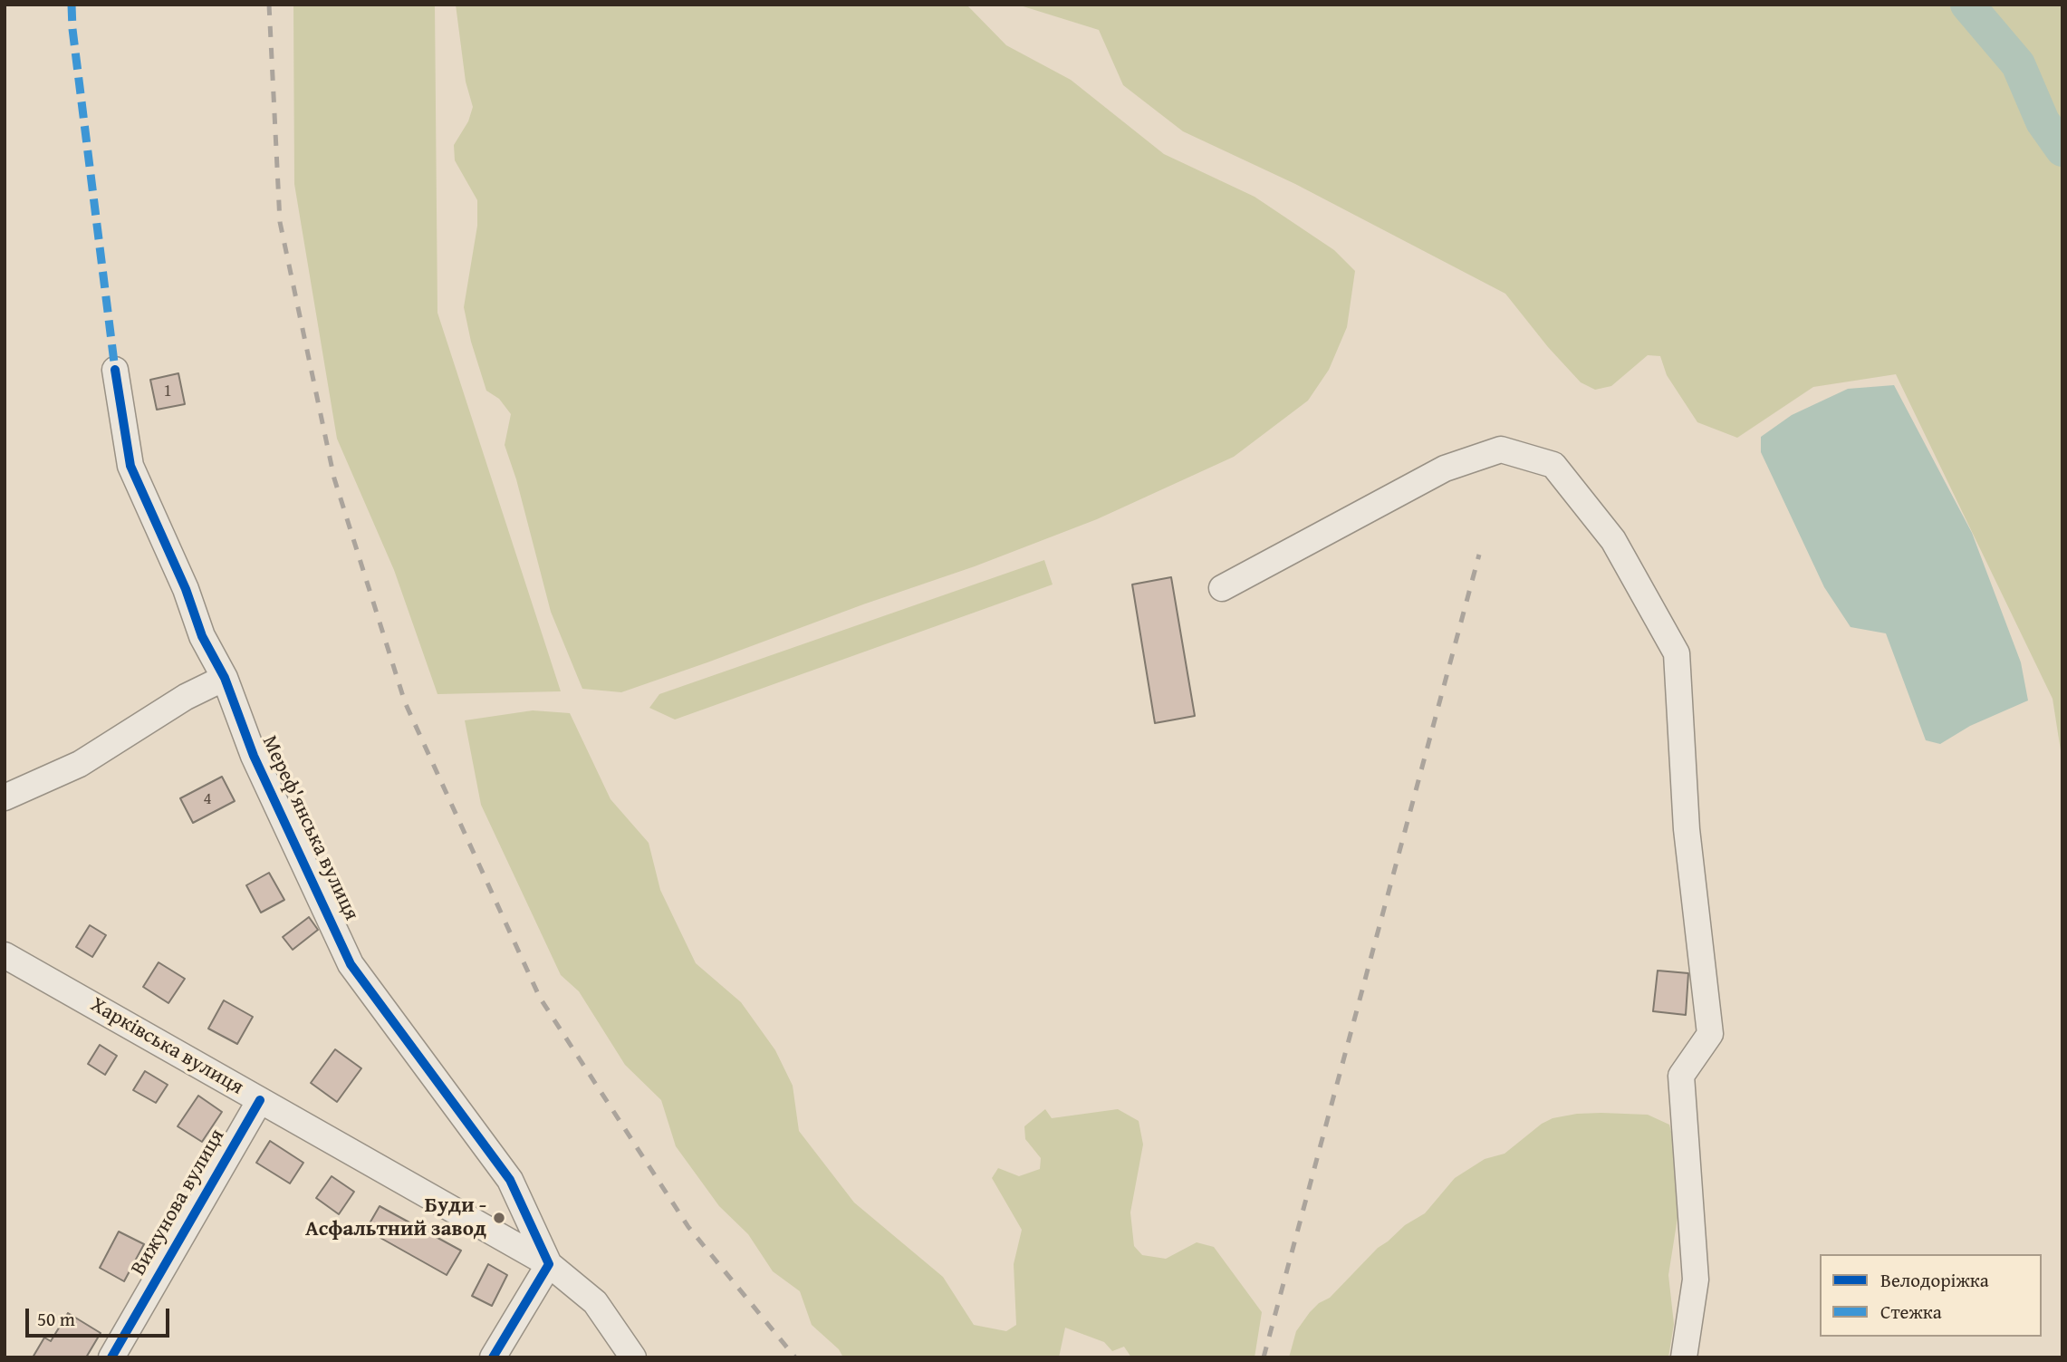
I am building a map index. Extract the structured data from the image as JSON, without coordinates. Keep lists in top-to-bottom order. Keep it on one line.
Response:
{"streets":{"street":["Мереф'янська вулиця","Харківська вулиця","Вижунова вулиця"]},"crossings":[["Мереф'янська вулиця","Харківська вулиця"],["Харківська вулиця","Вижунова вулиця"]],"places":["Буди - Асфальтний завод"],"house_numbers":["1","4"],"legend":["Велодоріжка","Стежка"],"scale_bar":"50 m"}
